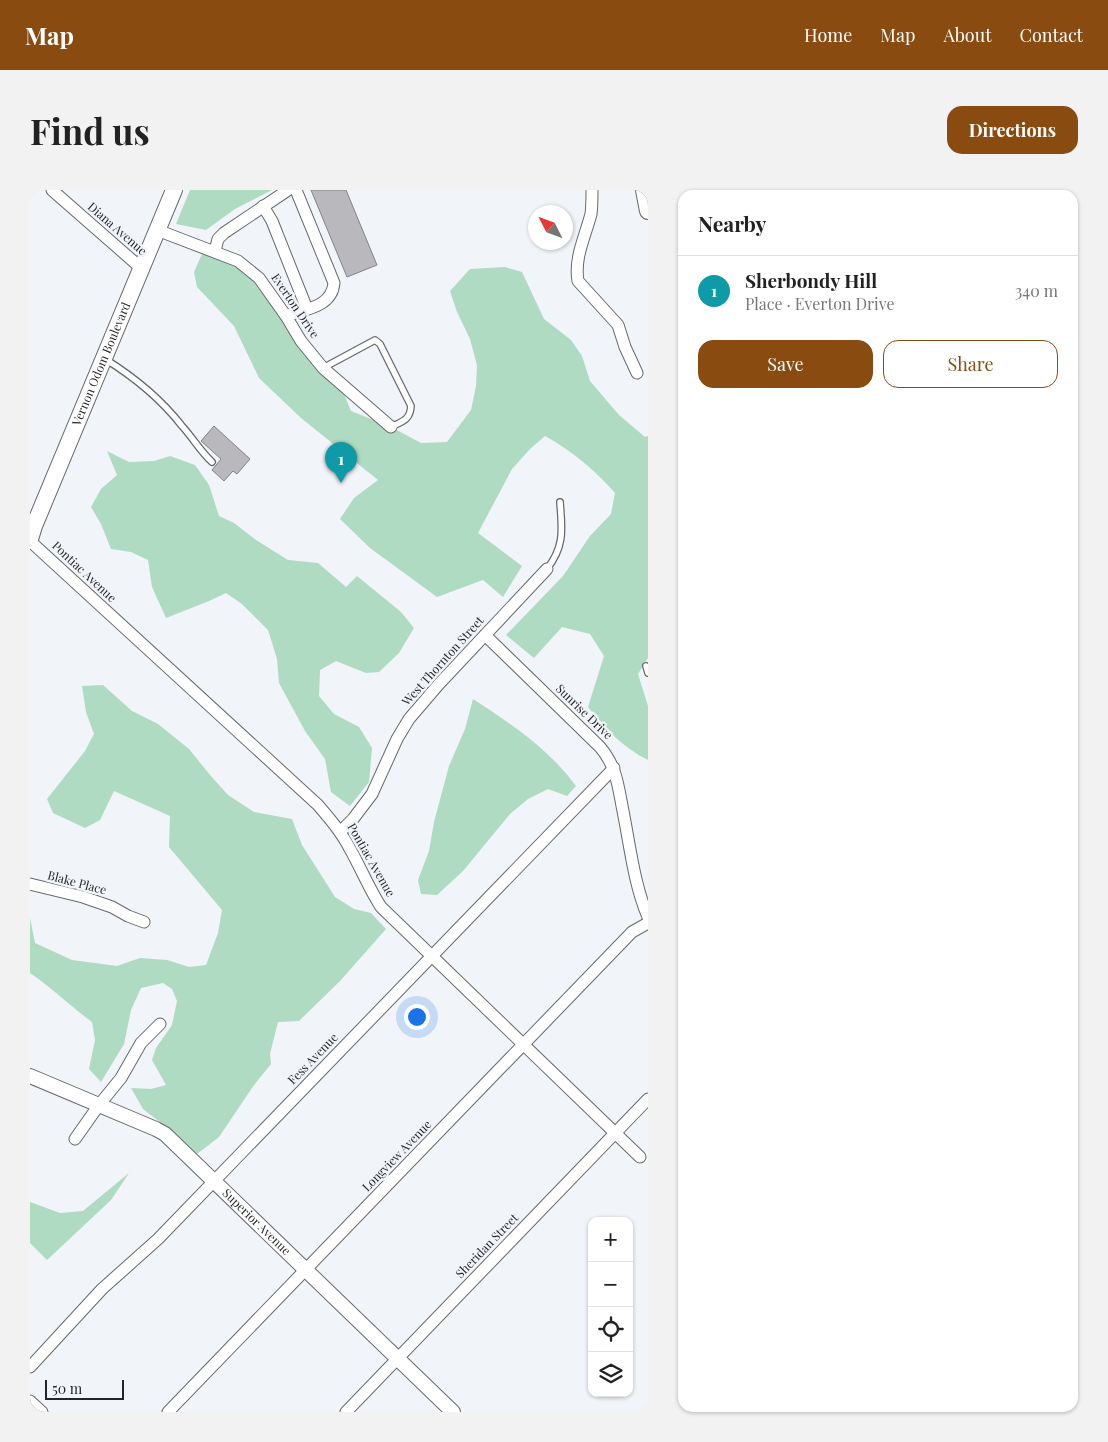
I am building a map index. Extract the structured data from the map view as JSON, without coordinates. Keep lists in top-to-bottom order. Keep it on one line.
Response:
{"streets":{"main road":["Vernon Odom Boulevard"],"street":["Diana Avenue","Everton Drive","Pontiac Avenue","West Thornton Street","Sunrise Drive","Blake Place","Fess Avenue","Longview Avenue","Superior Avenue","Sheridan Street"]},"crossings":[["Diana Avenue","Vernon Odom Boulevard"],["Everton Drive","Vernon Odom Boulevard"],["Vernon Odom Boulevard","Pontiac Avenue"],["Pontiac Avenue","West Thornton Street"],["Pontiac Avenue","Fess Avenue"],["Pontiac Avenue","Longview Avenue"],["Pontiac Avenue","Sheridan Street"],["West Thornton Street","Sunrise Drive"],["Sunrise Drive","Fess Avenue"],["Fess Avenue","Superior Avenue"],["Longview Avenue","Superior Avenue"],["Superior Avenue","Sheridan Street"]],"scale_bar":"50 m","north":"top left","page":{"header":"Map","nav":["Home","Map","About","Contact"],"buttons":["Directions",["Save","Share"]],"title":"Find us","heading":"Nearby","list":[{"mark":"1","name":"Sherbondy Hill","note":"Place · Everton Drive","value":"340 m"}],"pins":"1","map_buttons":["+","−"],"scale":"50 m"}}
